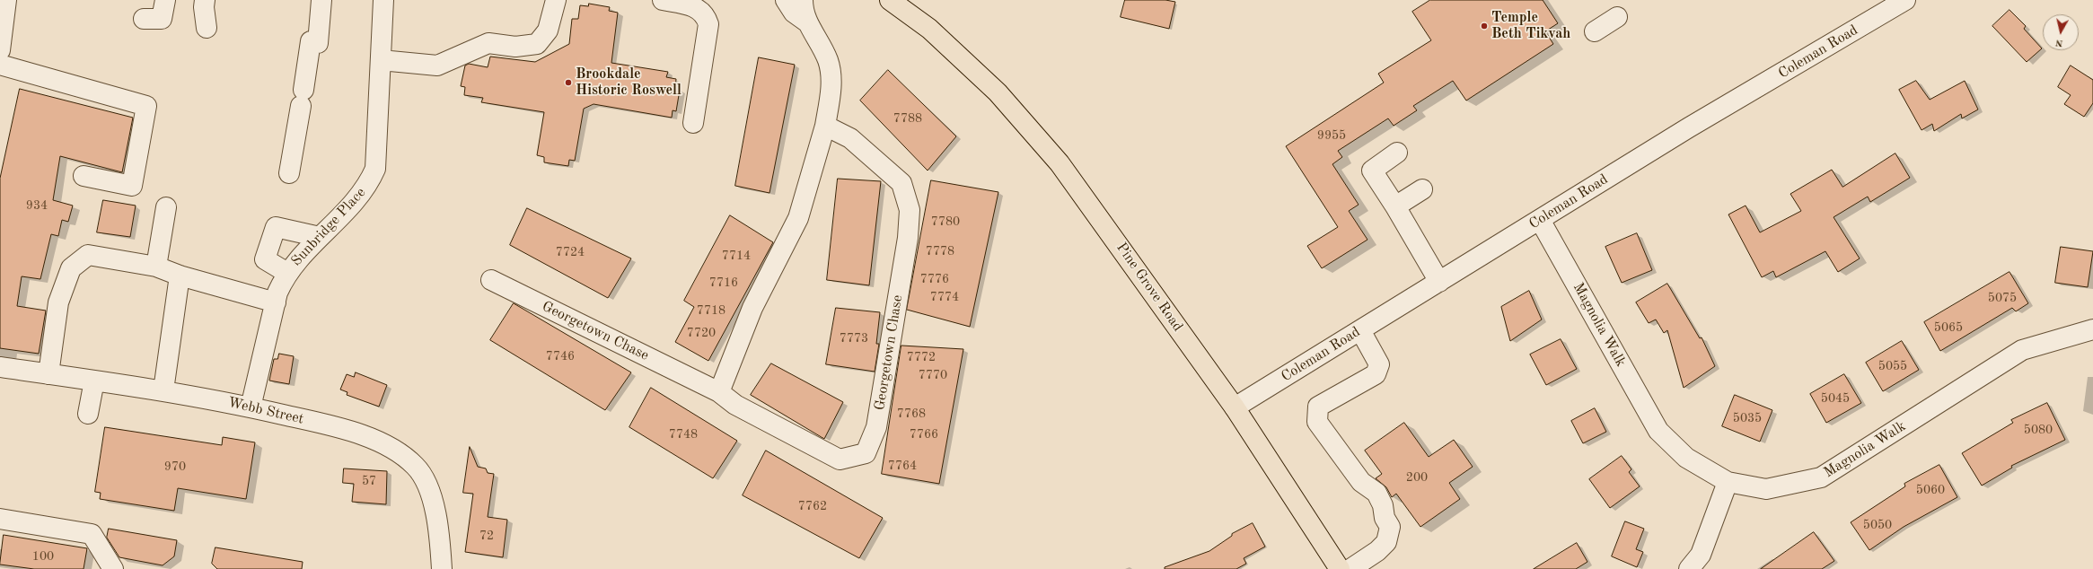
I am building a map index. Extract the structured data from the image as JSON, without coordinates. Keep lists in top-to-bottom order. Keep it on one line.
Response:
{"streets":{"main road":["Pine Grove Road"],"street":["Coleman Road","Sunbridge Place","Magnolia Walk","Georgetown Chase","Webb Street"]},"crossings":[["Coleman Road","Pine Grove Road"],["Coleman Road","Magnolia Walk"],["Sunbridge Place","Webb Street"]],"places":["Temple Beth Tikvah","Brookdale Historic Roswell"],"house_numbers":["7788","9955","934","7780","7778","7724","7714","7776","7716","7774","5075","7718","5065","7720","7773","7746","7772","5055","7770","5045","7768","5035","5080","7748","7766","7764","970","200","57","5060","7762","5050","72","100"],"north":"bottom"}
